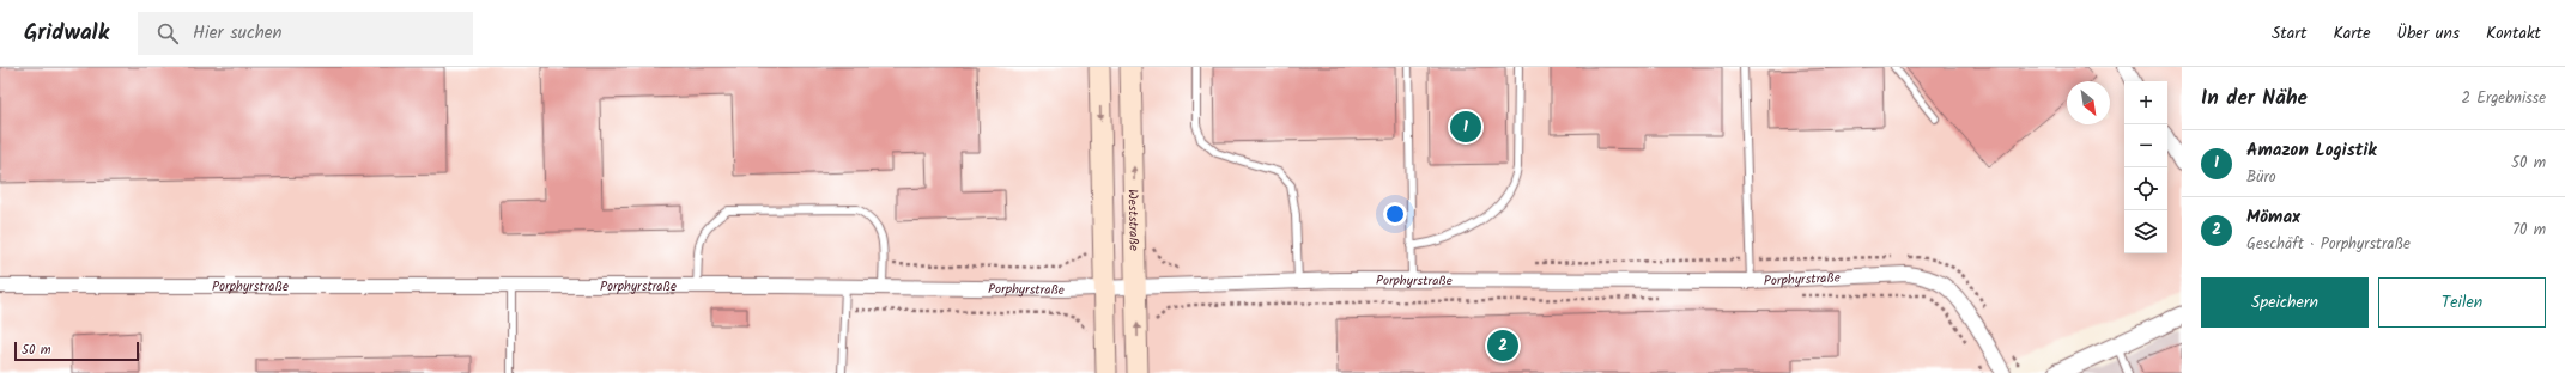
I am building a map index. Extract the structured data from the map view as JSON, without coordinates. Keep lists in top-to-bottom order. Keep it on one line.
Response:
{"streets":{"main road":["Weststraße"],"street":["Porphyrstraße"]},"crossings":[["Weststraße","Porphyrstraße"]],"scale_bar":"50 m","north":"bottom right","page":{"header":"Gridwalk","search":"Hier suchen","nav":["Start","Karte","Über uns","Kontakt"],"heading":["In der Nähe","2 Ergebnisse"],"map_buttons":["+","−"],"pins":["1","2"],"list":[{"mark":"1","name":"Amazon Logistik","note":"Büro","value":"50 m"},{"mark":"2","name":"Mömax","note":"Geschäft · Porphyrstraße","value":"70 m"}],"buttons":["Speichern","Teilen"],"scale":"50 m"}}
